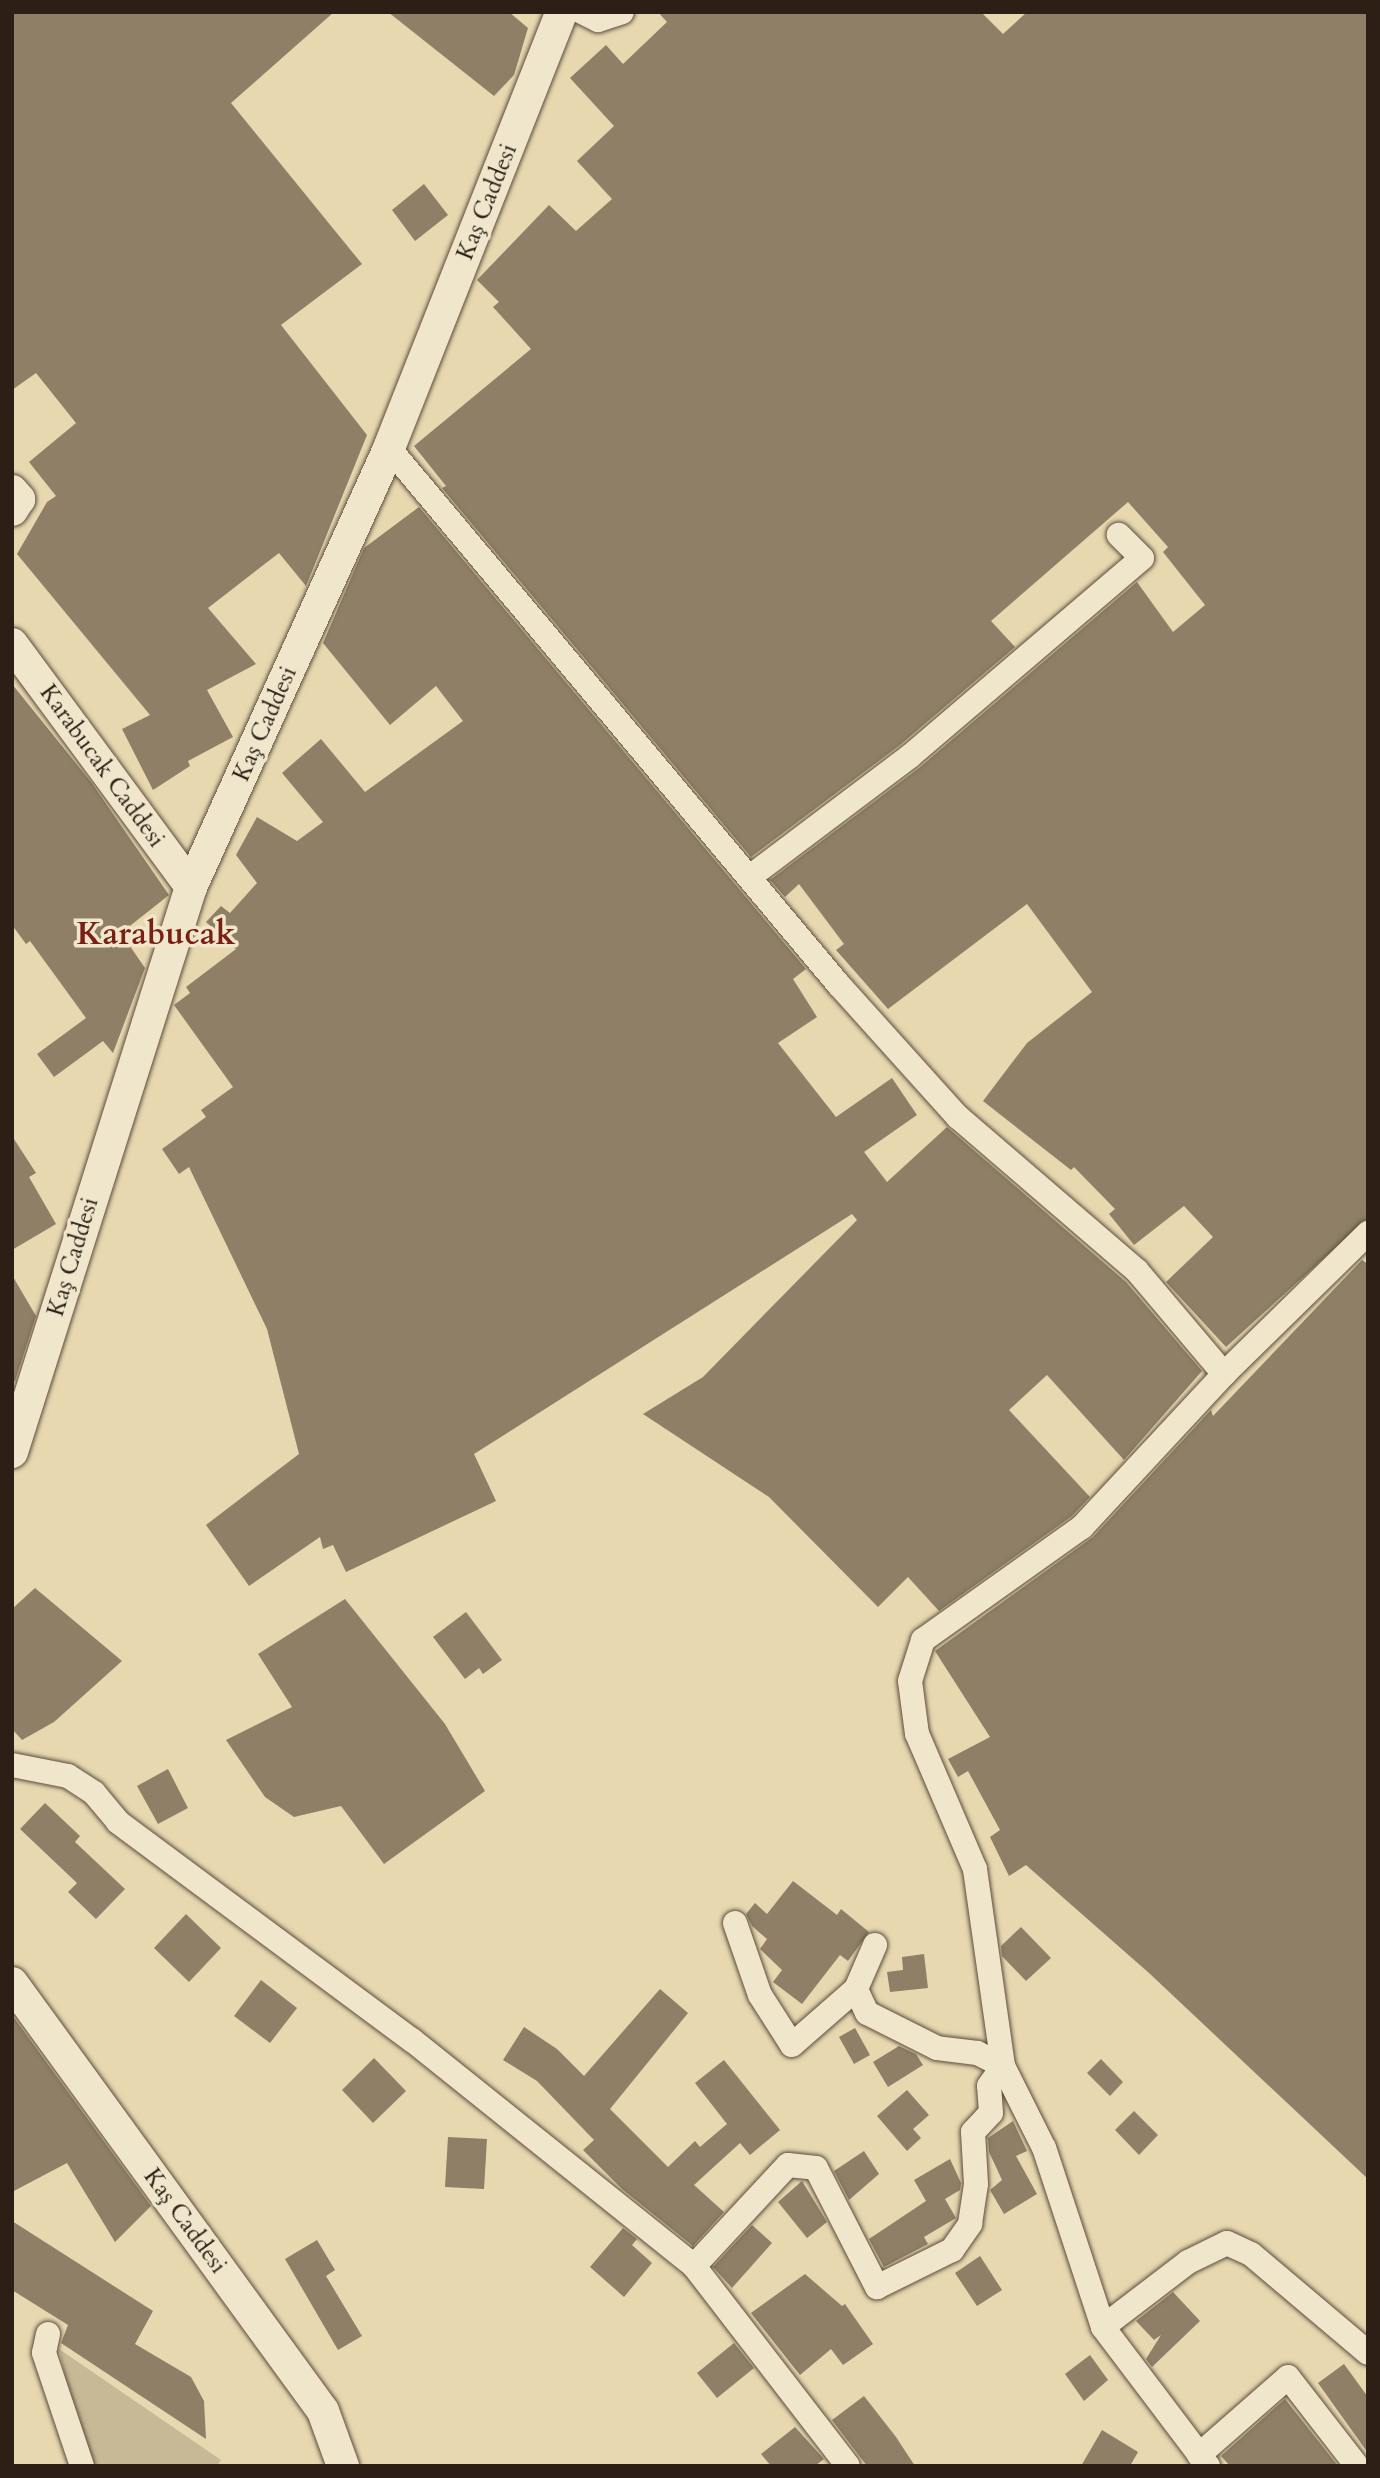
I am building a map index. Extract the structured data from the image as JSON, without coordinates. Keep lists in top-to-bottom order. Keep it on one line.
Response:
{"streets":{"street":["Kaş Caddesi","Karabucak Caddesi"]},"crossings":[["Kaş Caddesi","Karabucak Caddesi"]],"districts":["Karabucak"]}
